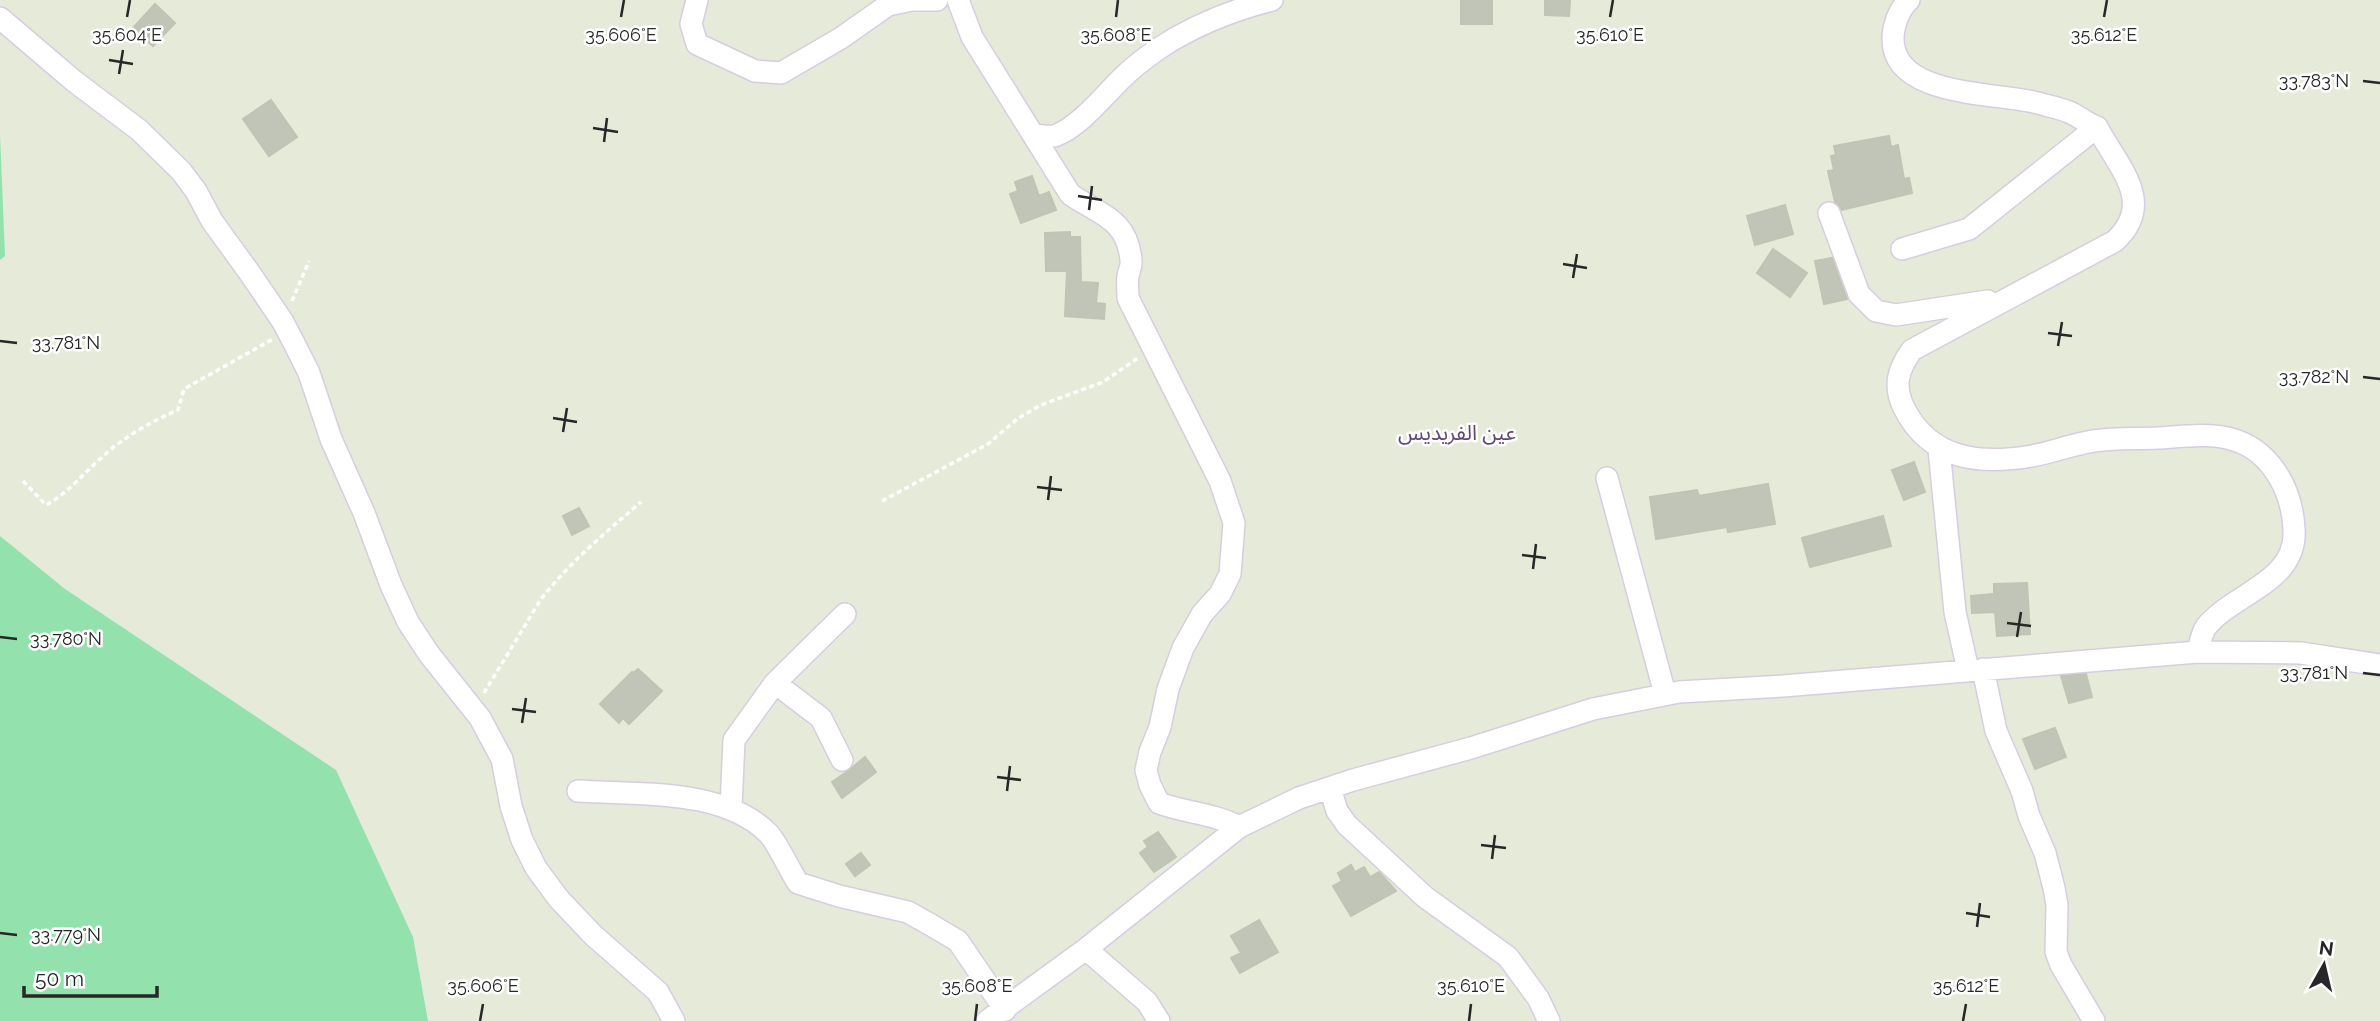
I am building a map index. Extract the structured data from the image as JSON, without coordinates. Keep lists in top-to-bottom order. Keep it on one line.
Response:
{"districts":["عين الفريديس"],"scale_bar":"50 m","north":"top","coordinates":["35.604°E","35.606°E","35.608°E","35.610°E","35.612°E","33.783°N","33.781°N","33.782°N","33.780°N","33.779°N"]}
